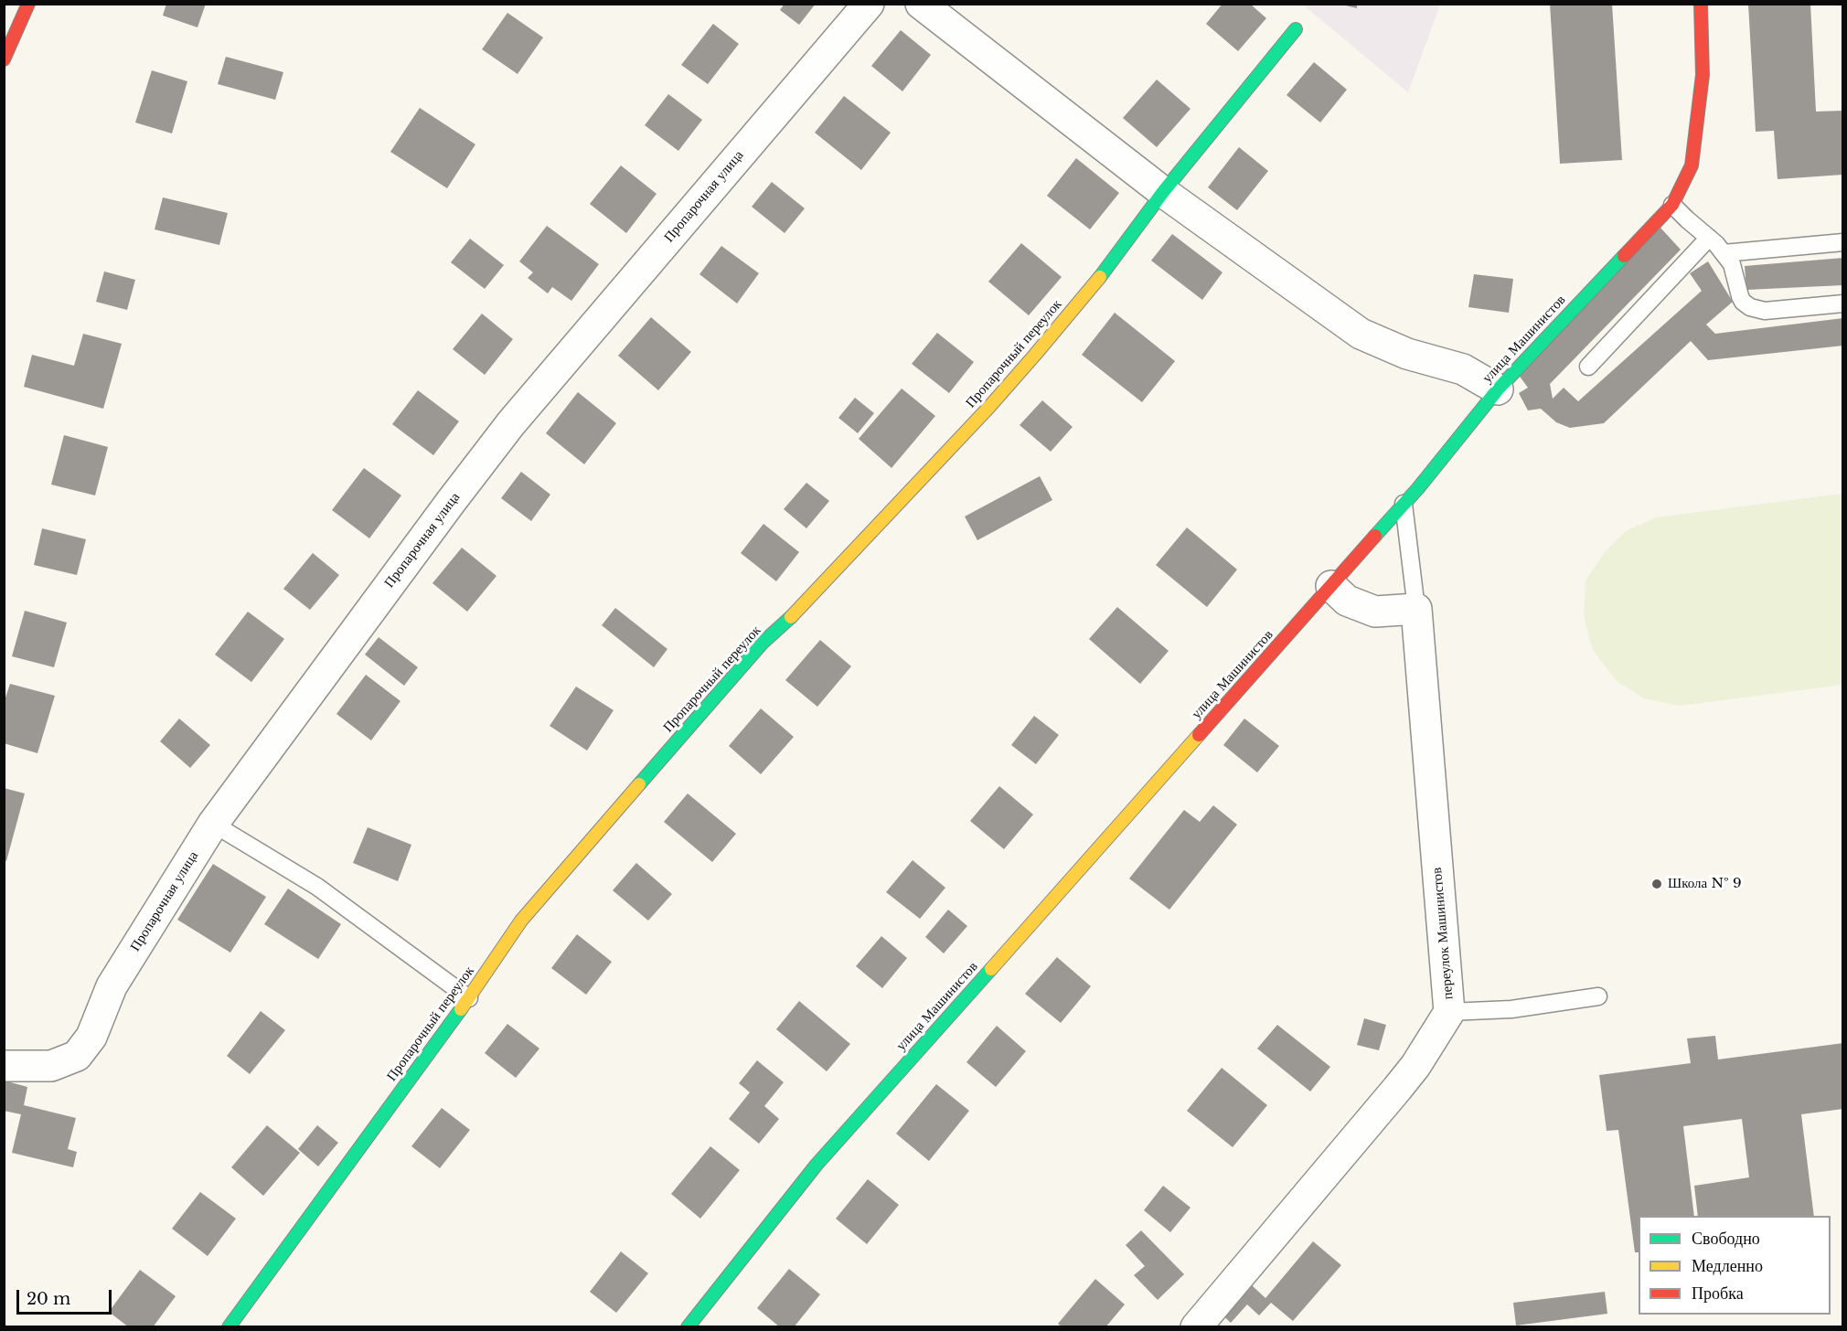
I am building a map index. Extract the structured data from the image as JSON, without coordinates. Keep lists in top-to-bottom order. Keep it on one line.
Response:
{"streets":{"street":["Пропарочная улица","улица Машинистов","Пропарочный переулок","переулок Машинистов"]},"places":["Школа № 9"],"legend":["Свободно","Медленно","Пробка"],"scale_bar":"20 m"}
